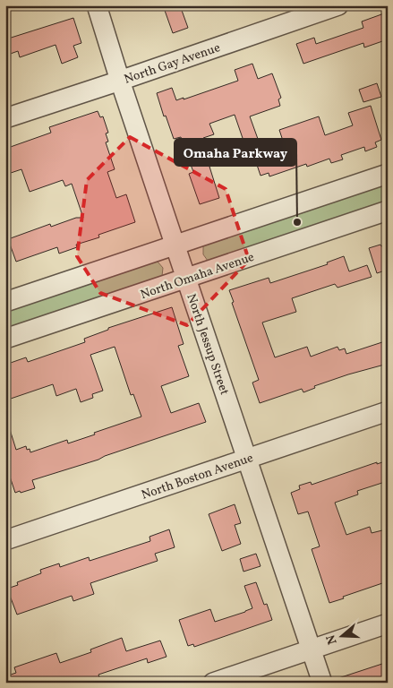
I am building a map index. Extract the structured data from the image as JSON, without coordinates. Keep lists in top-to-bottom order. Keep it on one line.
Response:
{"streets":{"street":["North Gay Avenue","North Omaha Avenue","North Jessup Street","North Boston Avenue"]},"crossings":[["North Gay Avenue","North Jessup Street"],["North Omaha Avenue","North Jessup Street"],["North Jessup Street","North Boston Avenue"]],"places":["Omaha Parkway"],"north":"left"}
